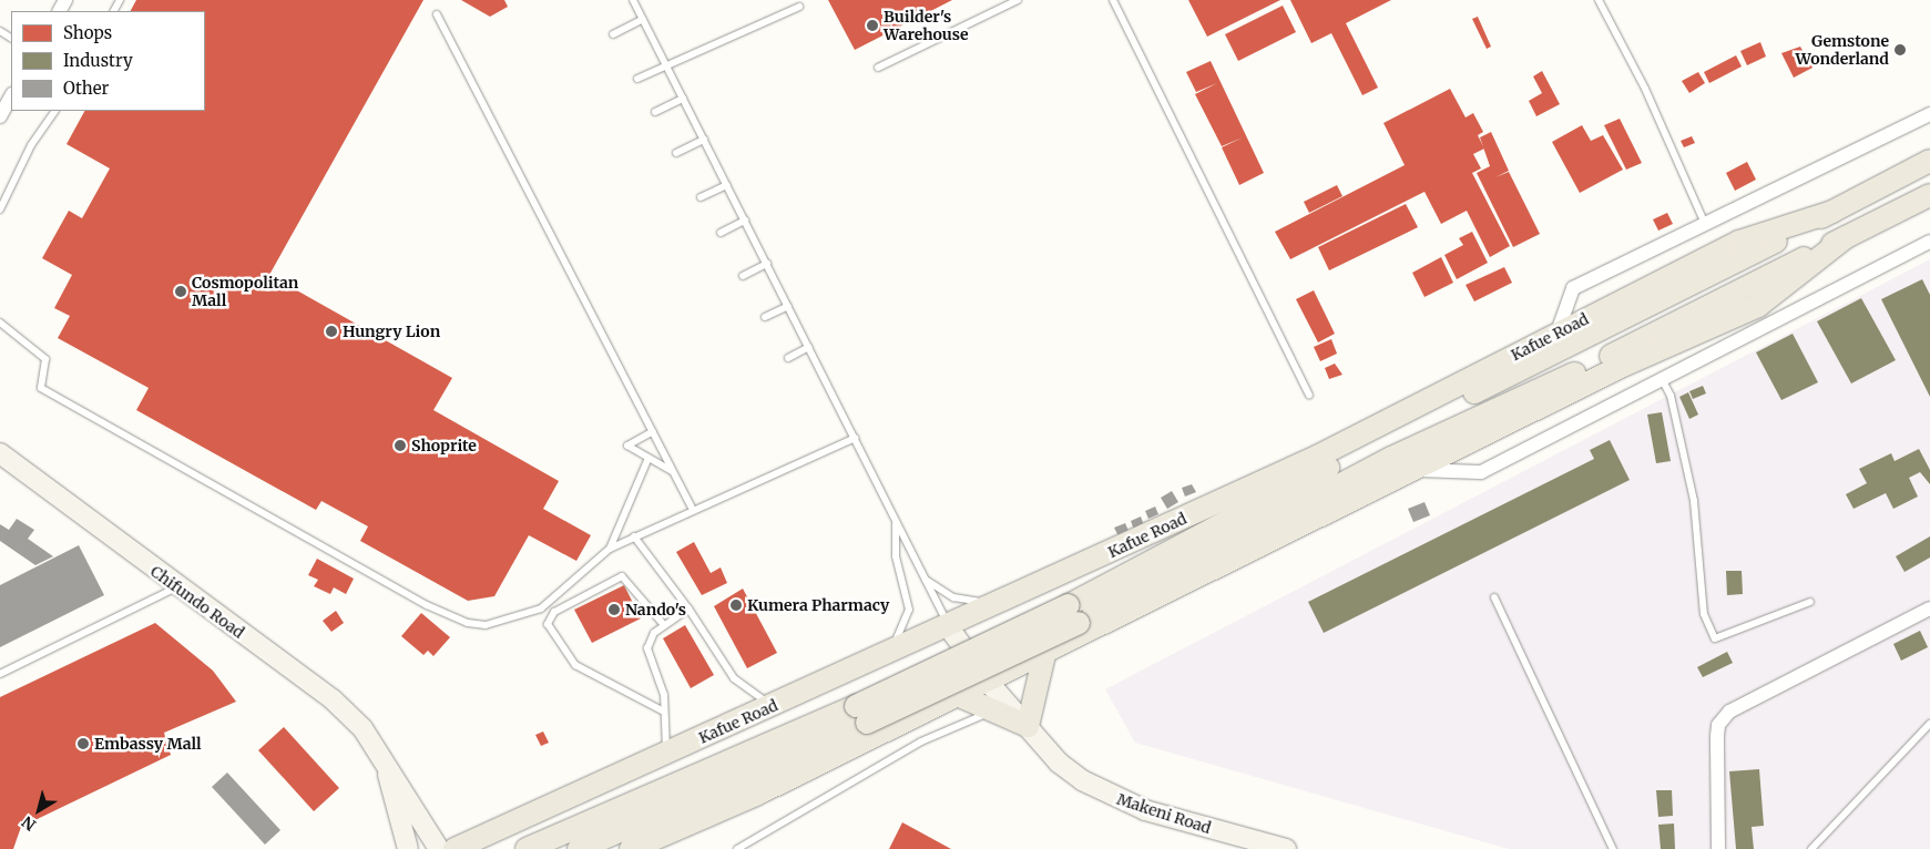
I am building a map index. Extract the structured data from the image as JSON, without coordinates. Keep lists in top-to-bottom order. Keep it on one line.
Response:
{"streets":{"main road":["Kafue Road"],"street":["Chifundo Road","Makeni Road"]},"crossings":[["Kafue Road","Makeni Road"]],"places":["Builder's Warehouse","Gemstone Wonderland","Cosmopolitan Mall","Hungry Lion","Shoprite","Kumera Pharmacy","Nando's","Embassy Mall"],"legend":["Shops","Industry","Other"],"north":"bottom left"}
